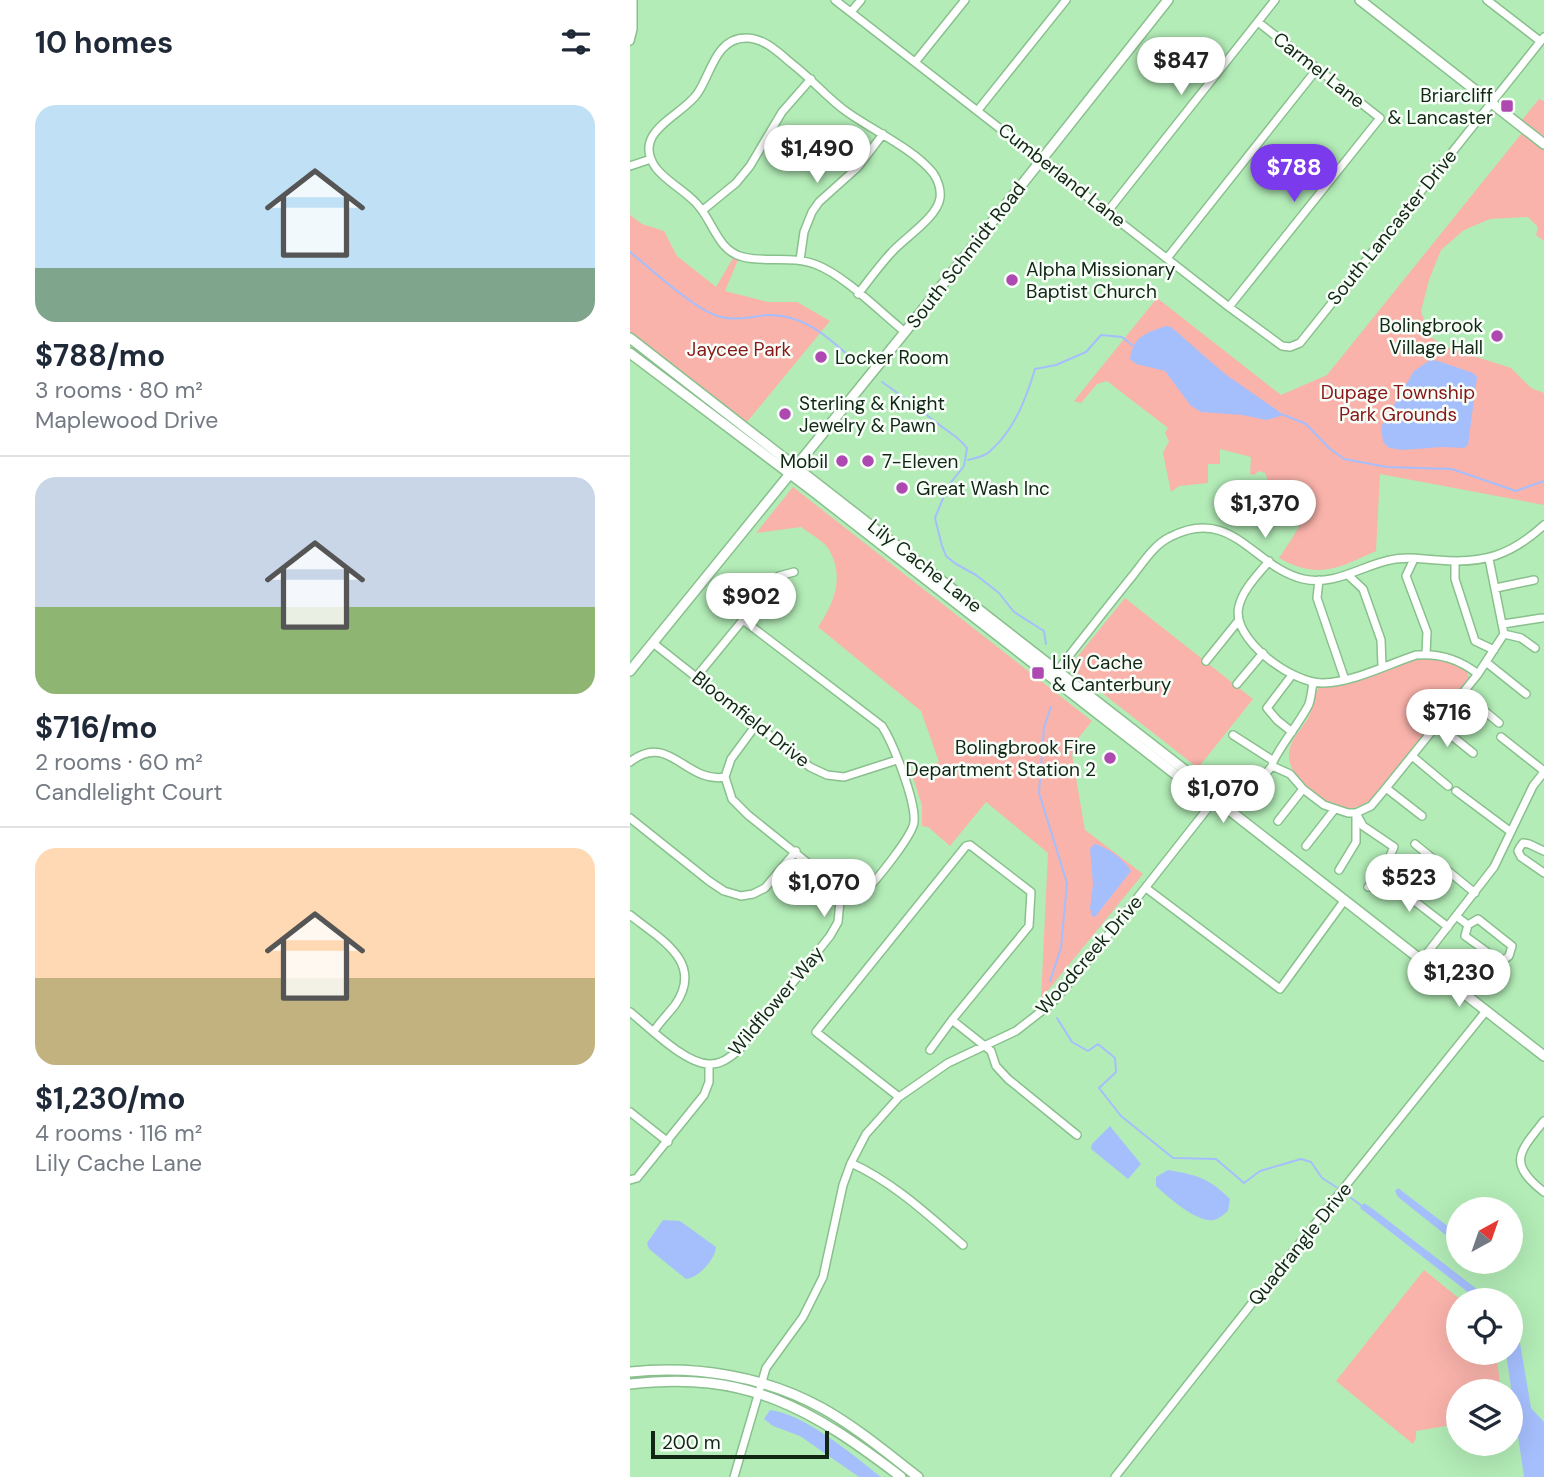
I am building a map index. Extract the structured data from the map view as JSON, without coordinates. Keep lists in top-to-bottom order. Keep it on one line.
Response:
{"streets":{"street":["Carmel Lane","Cumberland Lane","South Lancaster Drive","South Schmidt Road","Lily Cache Lane","Bloomfield Drive","Woodcreek Drive","Wildflower Way","Quadrangle Drive"]},"crossings":[["Carmel Lane","Cumberland Lane"],["Cumberland Lane","South Lancaster Drive"],["Cumberland Lane","South Schmidt Road"],["South Schmidt Road","Lily Cache Lane"],["South Schmidt Road","Bloomfield Drive"],["Lily Cache Lane","Woodcreek Drive"],["Lily Cache Lane","Quadrangle Drive"]],"parks":["Jaycee Park","Dupage Township Park Grounds"],"places":{"transit":["Briarcliff & Lancaster","Lily Cache & Canterbury"],"other":["Alpha Missionary Baptist Church","Bolingbrook Village Hall","Locker Room","Sterling & Knight Jewelry & Pawn","Mobil","7-Eleven","Great Wash Inc","Bolingbrook Fire Department Station 2"]},"scale_bar":"200 m","north":"top right","page":{"heading":"10 homes","price":["$847","$1,490","$788","$1,370","$902","$716","$1,070","$523","$1,070","$1,230"],"list":[{"name":"$788/mo","note":"3 rooms · 80 m² · Maplewood Drive"},{"name":"$716/mo","note":"2 rooms · 60 m² · Candlelight Court"},{"name":"$1,230/mo","note":"4 rooms · 116 m² · Lily Cache Lane"}],"scale":"200 m"}}
